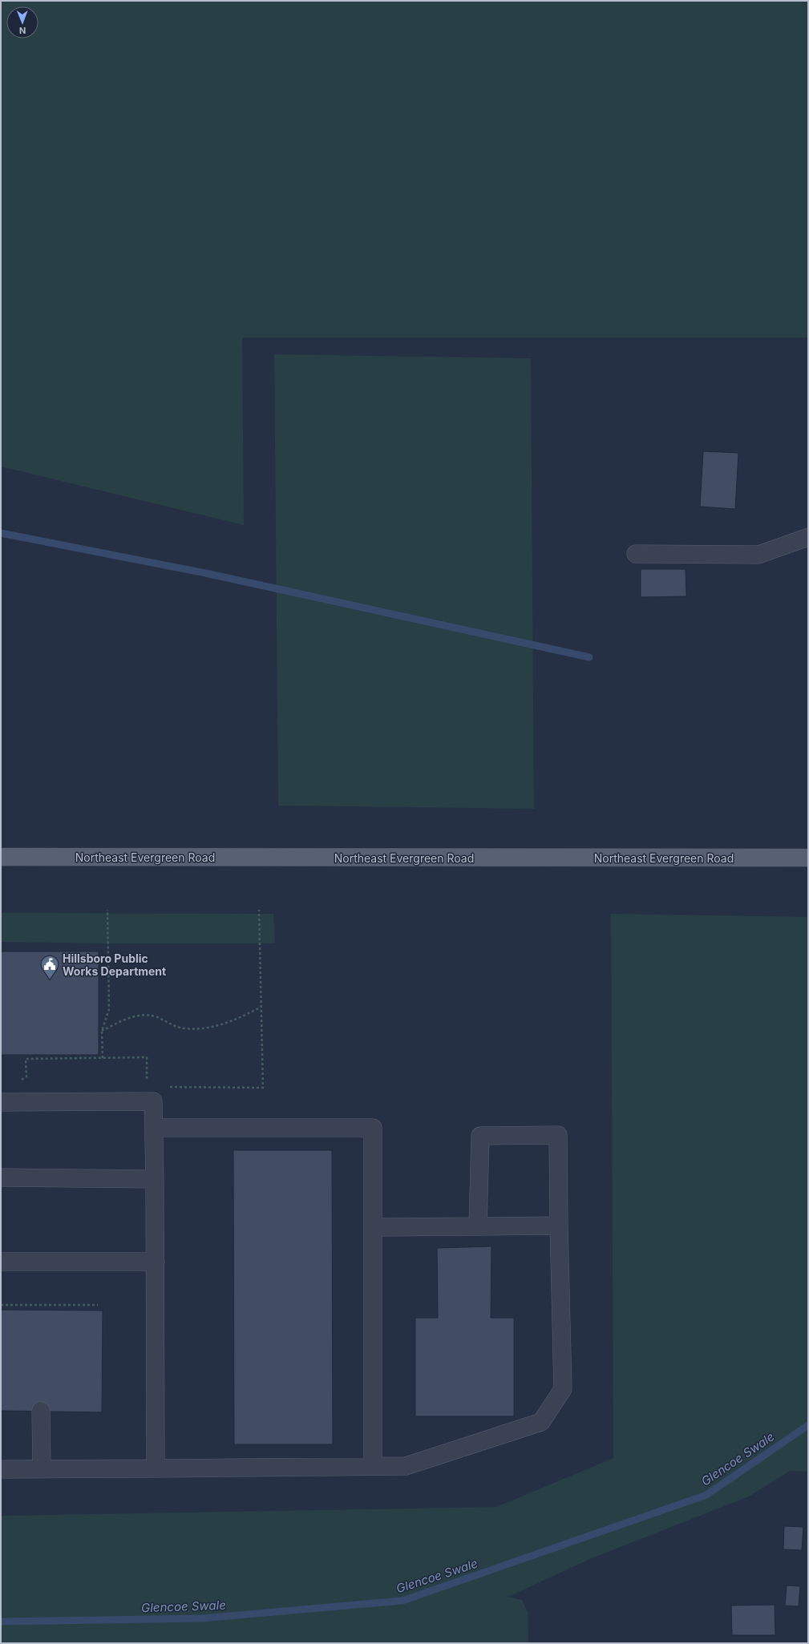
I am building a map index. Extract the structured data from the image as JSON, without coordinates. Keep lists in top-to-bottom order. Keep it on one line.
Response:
{"streets":{"main road":["Northeast Evergreen Road"]},"water":["Glencoe Swale"],"places":{"public building":["Hillsboro Public Works Department"]},"north":"bottom"}
